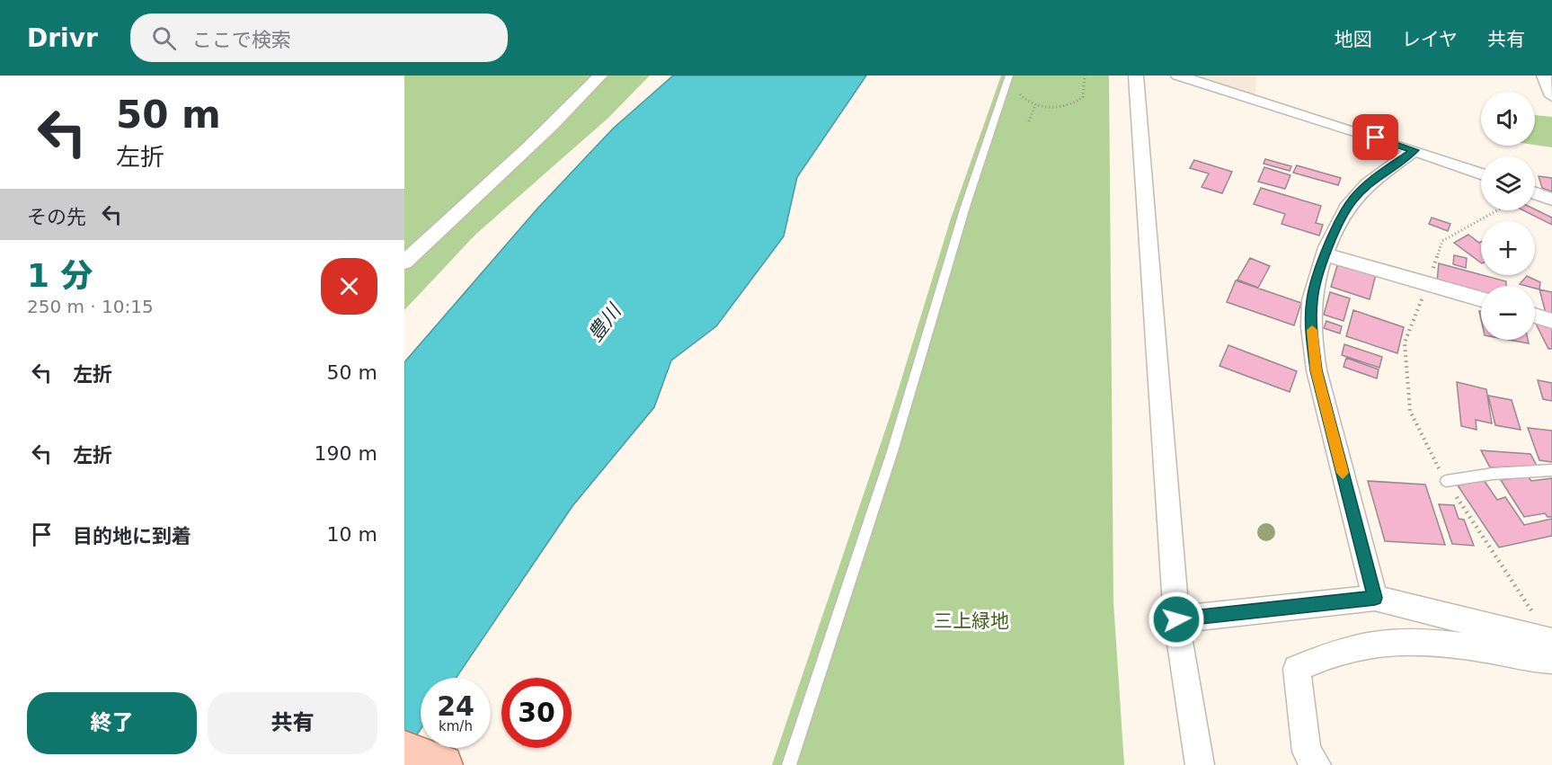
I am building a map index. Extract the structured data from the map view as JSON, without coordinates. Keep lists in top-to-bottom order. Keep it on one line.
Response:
{"water":["豊川"],"parks":["三上緑地"],"page":{"header":"Drivr","search":"ここで検索","nav":["地図","レイヤ","共有"],"turn":["50 m","左折"],"map_buttons":["+","−"],"then":"その先","heading":["1 分","250 m · 10:15"],"list":[{"name":"左折","value":"50 m"},{"name":"左折","value":"190 m"},{"name":"目的地に到着","value":"10 m"}],"speed":"24 km/h","limit":"30","buttons":["終了","共有"]}}
